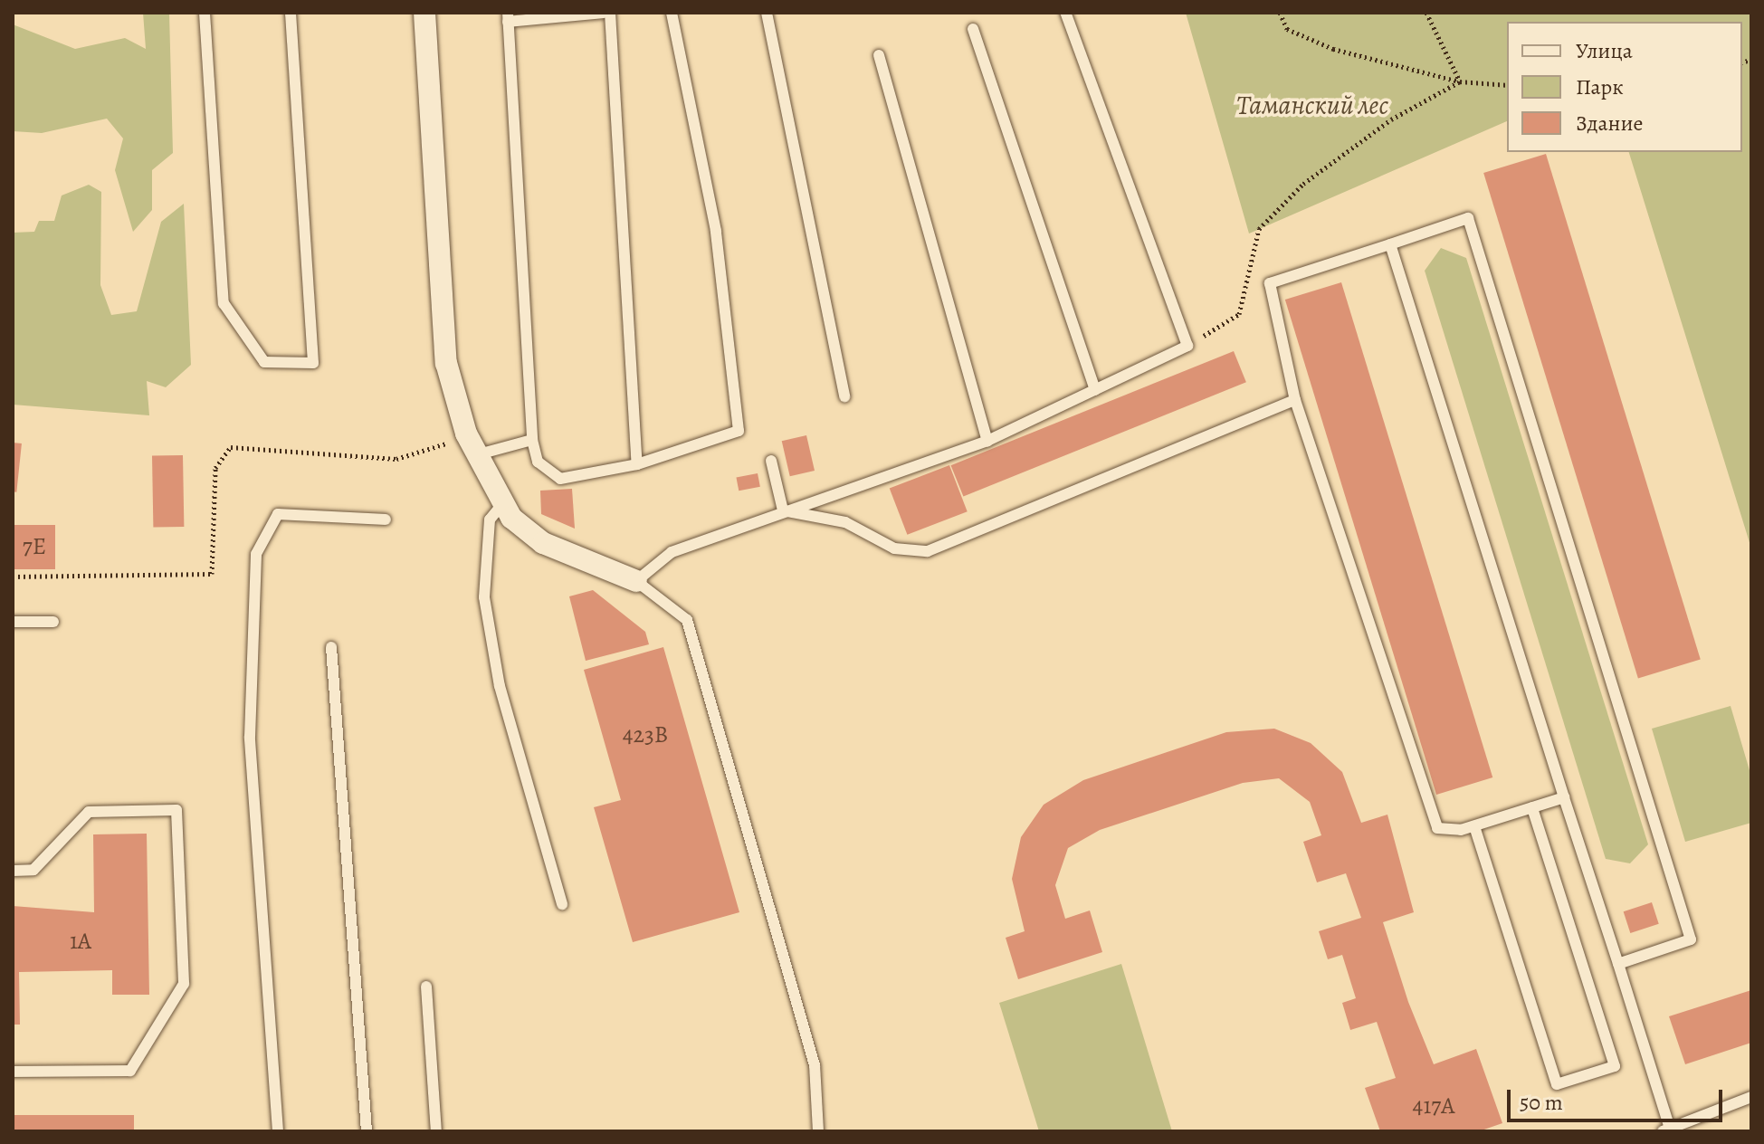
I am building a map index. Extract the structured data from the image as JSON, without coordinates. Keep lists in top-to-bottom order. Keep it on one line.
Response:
{"parks":["Таманский лес"],"house_numbers":["7Е","423В","1А","417А"],"legend":["Улица","Парк","Здание"],"scale_bar":"50 m"}
